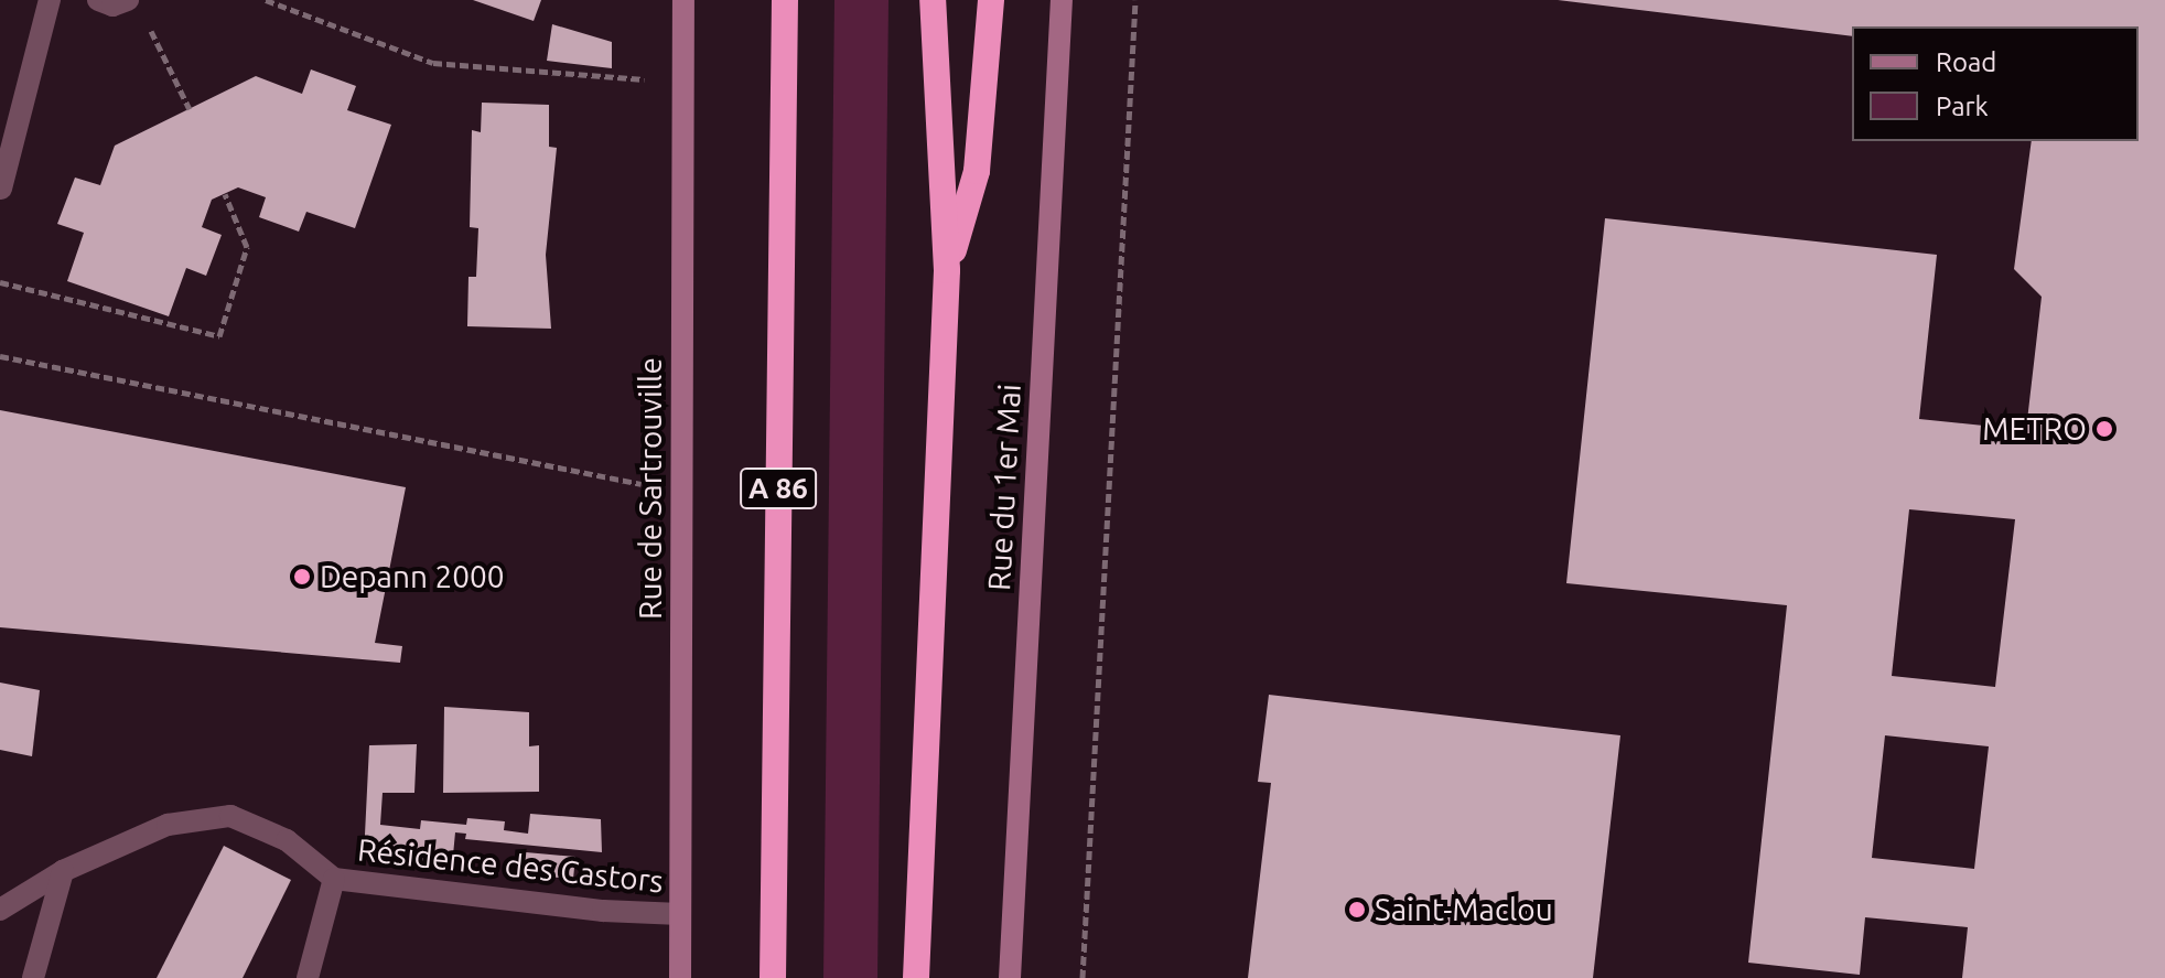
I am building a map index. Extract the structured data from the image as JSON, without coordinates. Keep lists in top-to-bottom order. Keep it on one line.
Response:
{"streets":{"highway":["A 86"],"main road":["Rue du 1er Mai","Rue de Sartrouville"],"street":["Résidence des Castors"]},"crossings":[["Rue de Sartrouville","Résidence des Castors"]],"places":["METRO","Depann 2000","Saint-Maclou"],"legend":["Road","Park"]}
